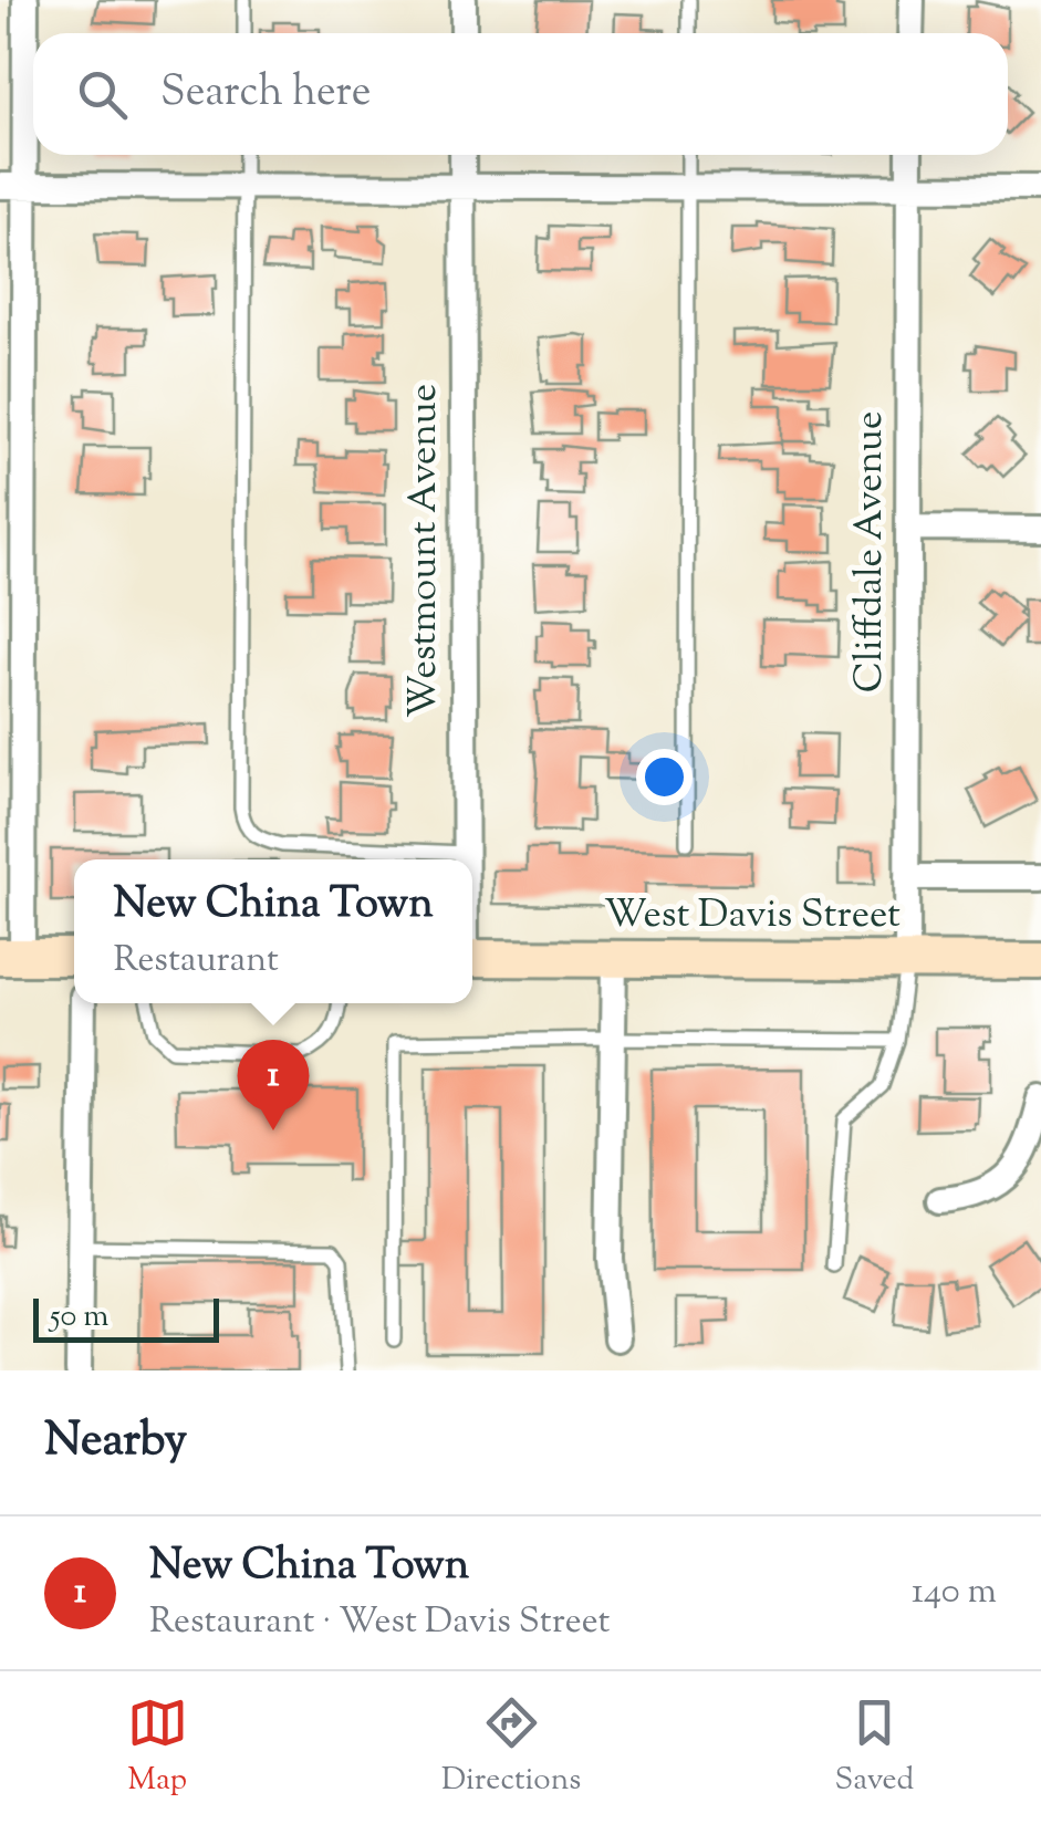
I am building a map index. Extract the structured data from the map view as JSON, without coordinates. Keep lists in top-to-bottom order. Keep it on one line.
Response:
{"streets":{"main road":["West Davis Street"],"street":["Westmount Avenue","Cliffdale Avenue"]},"crossings":[["Cliffdale Avenue","West Davis Street"]],"scale_bar":"50 m","page":{"search":"Search here","popup":["New China Town","Restaurant"],"pins":"1","scale":"50 m","heading":"Nearby","list":[{"mark":"1","name":"New China Town","note":"Restaurant · West Davis Street","value":"140 m"}],"nav":["Map","Directions","Saved"]}}
